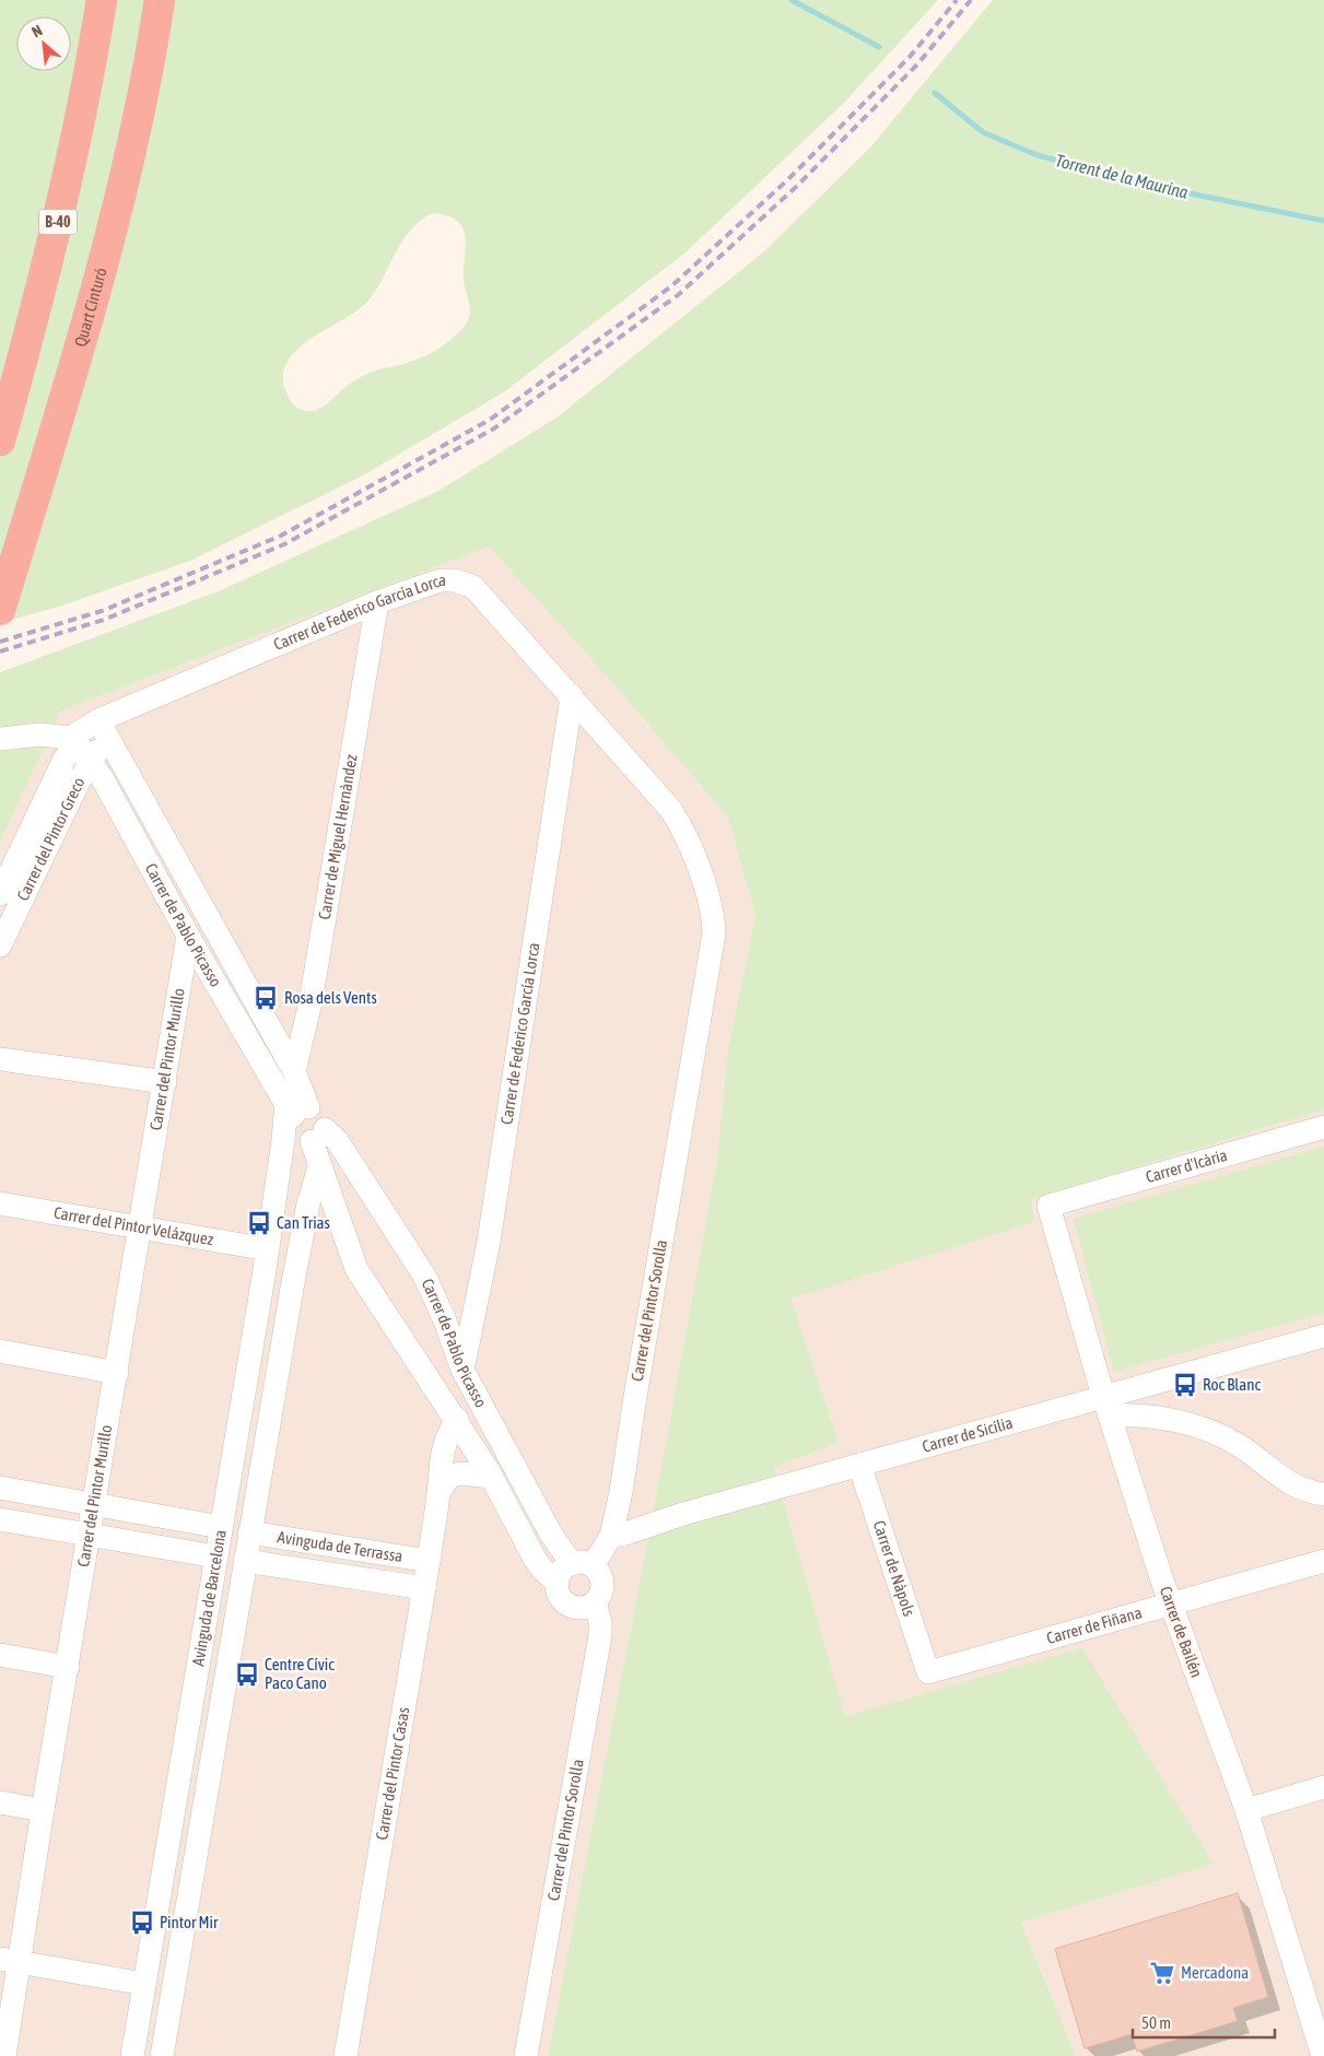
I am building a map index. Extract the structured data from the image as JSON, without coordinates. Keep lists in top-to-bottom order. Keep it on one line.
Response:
{"streets":{"highway":["B-40","Quart Cinturó"],"street":["Carrer de Federico García Lorca","Carrer de Miguel Hernàndez","Carrer del Pintor Greco","Carrer de Pablo Picasso","Carrer del Pintor Murillo","Carrer d'Icària","Carrer del Pintor Velázquez","Carrer del Pintor Sorolla","Carrer de Sicília","Avinguda de Terrassa","Carrer de Nàpols","Avinguda de Barcelona","Carrer de Fiñana","Carrer de Bailén","Carrer del Pintor Casas"]},"crossings":[["Carrer de Federico García Lorca","Carrer de Miguel Hernàndez"],["Carrer de Federico García Lorca","Carrer del Pintor Greco"],["Carrer de Federico García Lorca","Carrer de Pablo Picasso"],["Carrer de Federico García Lorca","Carrer del Pintor Sorolla"],["Carrer de Miguel Hernàndez","Carrer de Pablo Picasso"],["Carrer del Pintor Greco","Carrer de Pablo Picasso"],["Carrer de Pablo Picasso","Carrer del Pintor Murillo"],["Carrer de Pablo Picasso","Carrer del Pintor Sorolla"],["Carrer de Pablo Picasso","Avinguda de Barcelona"],["Carrer de Pablo Picasso","Carrer del Pintor Casas"],["Carrer del Pintor Murillo","Carrer del Pintor Velázquez"],["Carrer d'Icària","Carrer de Bailén"],["Carrer del Pintor Velázquez","Avinguda de Barcelona"],["Carrer del Pintor Sorolla","Carrer de Sicília"],["Carrer de Sicília","Carrer de Nàpols"],["Carrer de Sicília","Carrer de Bailén"],["Avinguda de Terrassa","Avinguda de Barcelona"],["Avinguda de Terrassa","Carrer del Pintor Casas"],["Carrer de Nàpols","Carrer de Fiñana"],["Carrer de Fiñana","Carrer de Bailén"]],"water":["Torrent de la Maurina"],"places":{"bus stop":["Rosa dels Vents","Can Trias","Roc Blanc","Centre Cívic Paco Cano","Pintor Mir"],"supermarket":["Mercadona"]},"scale_bar":"50 m","north":"top left"}
